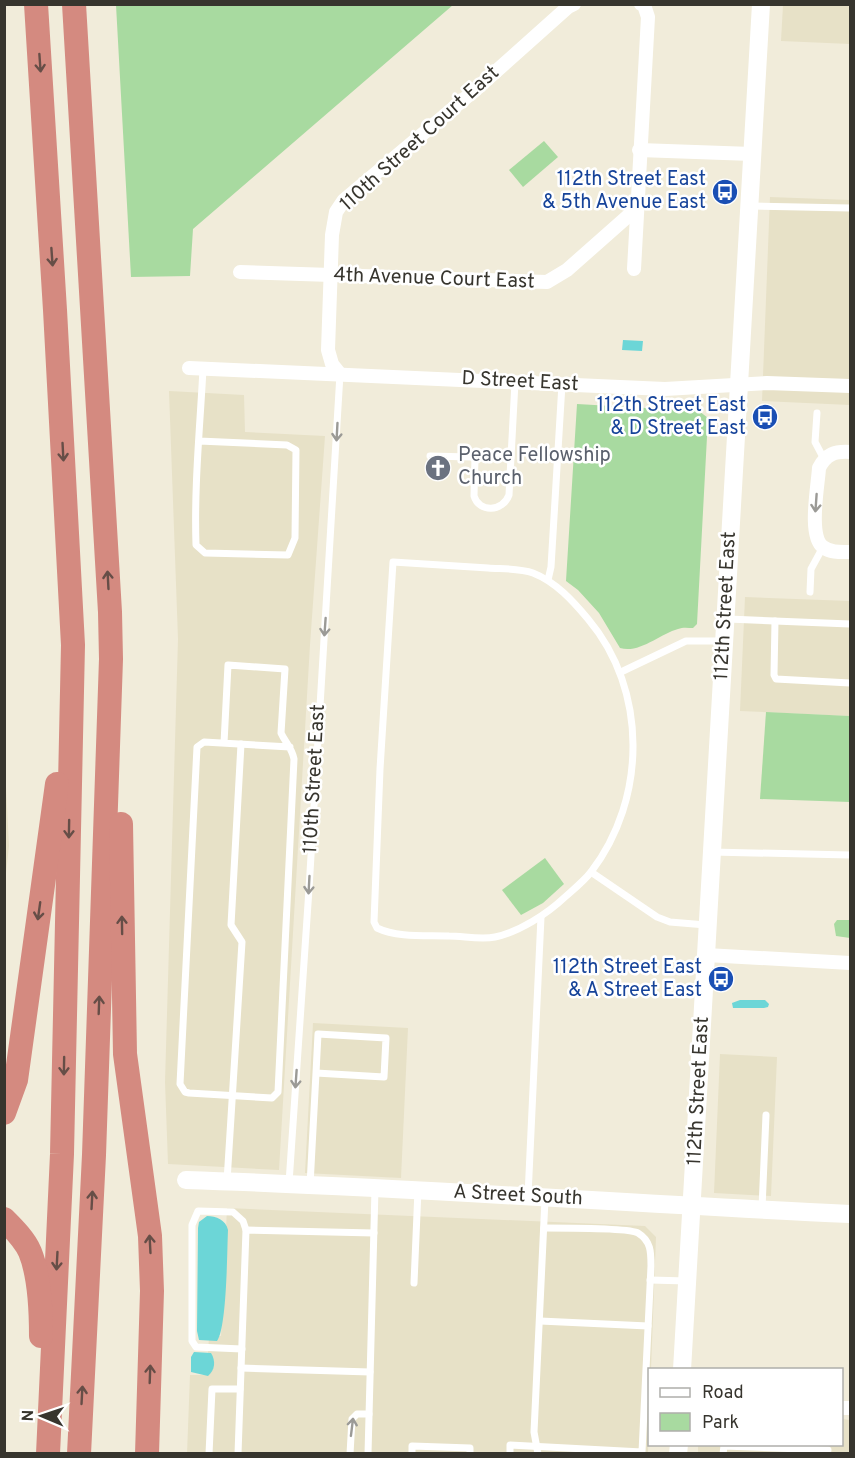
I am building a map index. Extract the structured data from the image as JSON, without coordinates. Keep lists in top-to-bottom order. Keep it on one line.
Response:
{"streets":{"main road":["112th Street East","A Street South"],"street":["110th Street Court East","4th Avenue Court East","D Street East"],"lane":["110th Street East"]},"crossings":[["110th Street Court East","4th Avenue Court East"],["110th Street Court East","D Street East"],["110th Street Court East","110th Street East"],["D Street East","112th Street East"],["D Street East","110th Street East"],["112th Street East","A Street South"],["110th Street East","A Street South"]],"one_way":["110th Street East"],"places":{"bus stop":["112th Street East & 5th Avenue East","112th Street East & D Street East","112th Street East & A Street East"],"church":["Peace Fellowship Church"]},"legend":["Road","Park"],"north":"left"}
